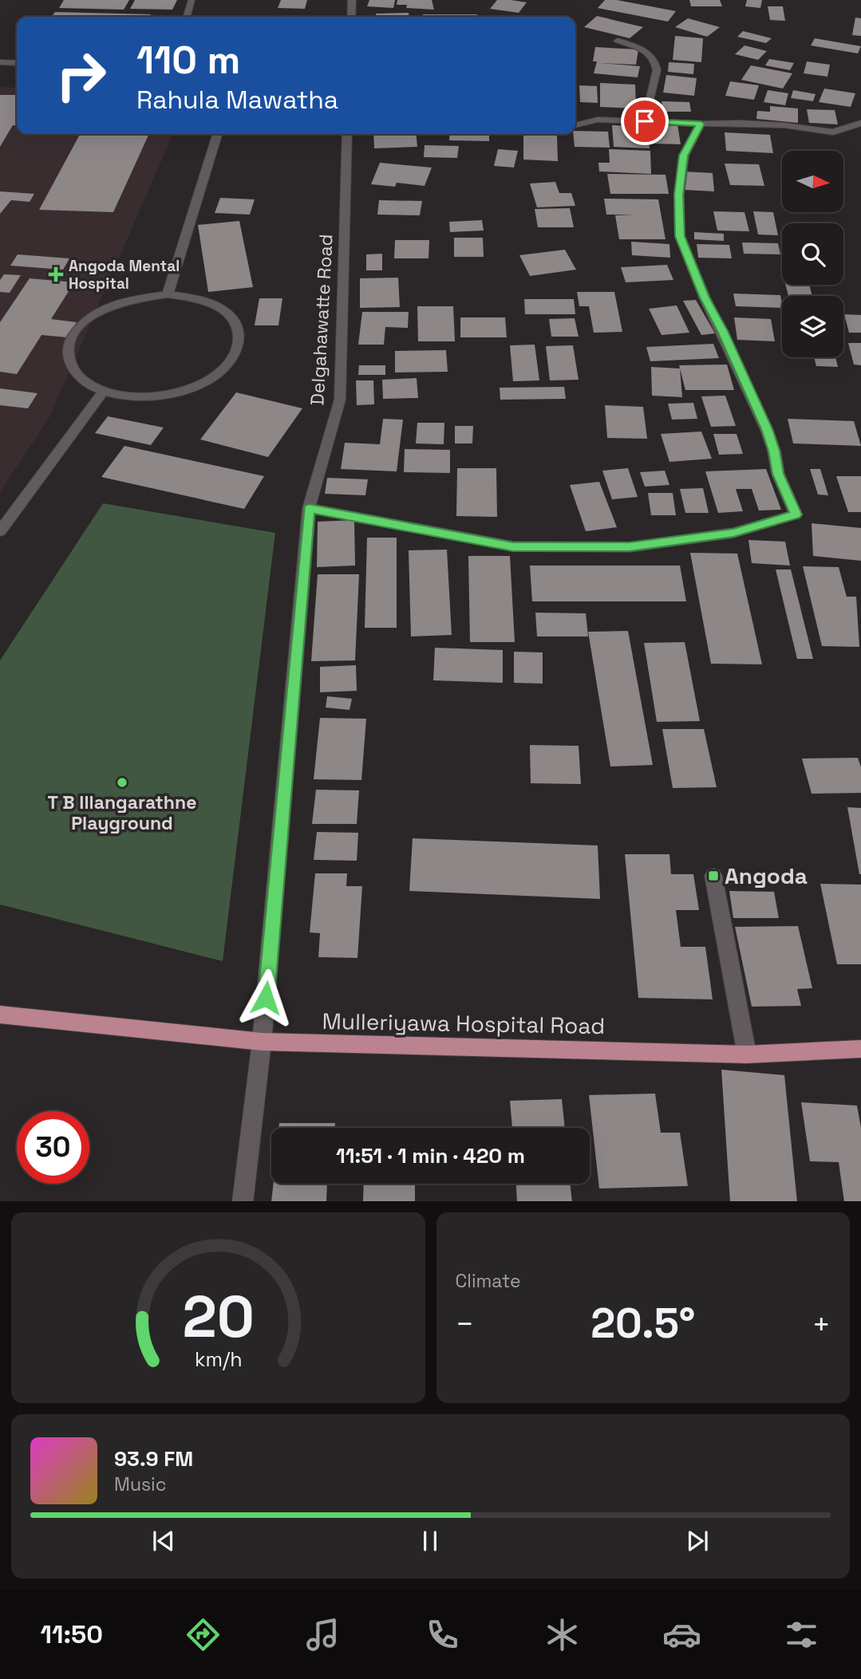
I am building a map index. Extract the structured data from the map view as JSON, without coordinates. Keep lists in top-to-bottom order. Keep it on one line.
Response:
{"streets":{"main road":["Mulleriyawa Hospital Road"],"street":["Delgahawatte Road"]},"crossings":[["Delgahawatte Road","Mulleriyawa Hospital Road"]],"places":{"health":["Angoda Mental Hospital"],"other":["T B Illangarathne Playground"],"transit":["Angoda"]},"north":"right","page":{"turn":["110 m","Rahula Mawatha"],"limit":"30","trip":"11:51 · 1 min · 420 m","tile":"Climate","heat":["−","20.5°","+"],"song":["93.9 FM","Music"],"tabs":"11:50","gauge":["20","km/h"]}}
